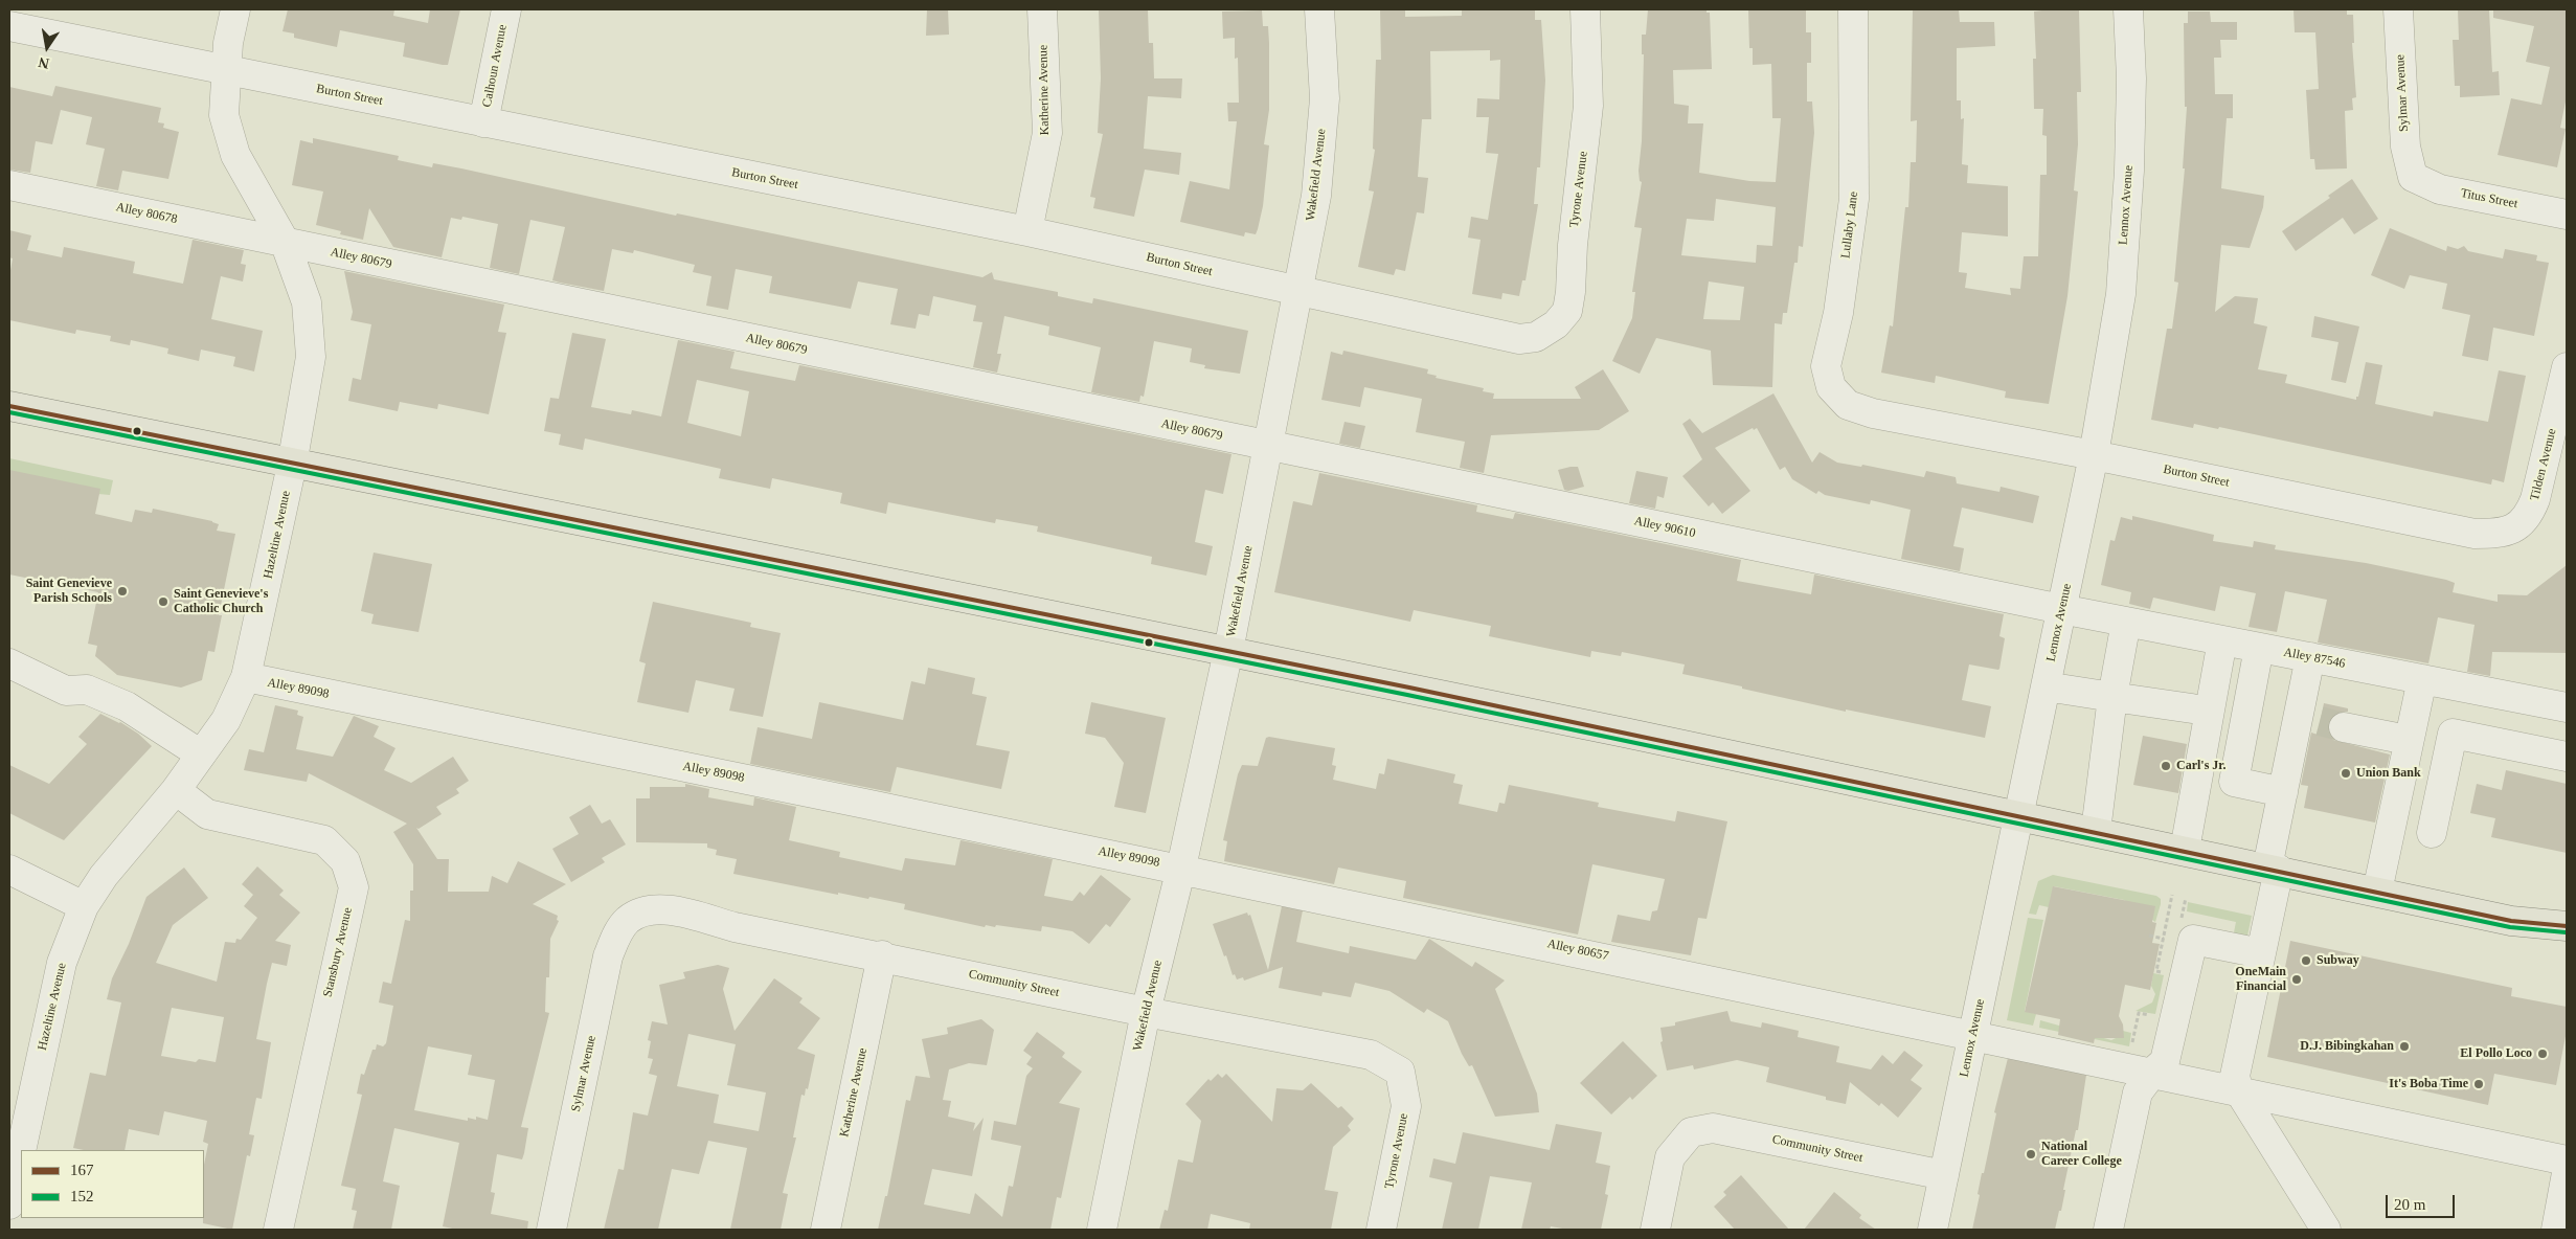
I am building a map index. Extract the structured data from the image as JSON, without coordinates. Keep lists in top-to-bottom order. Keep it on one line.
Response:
{"streets":{"street":["Calhoun Avenue","Katherine Avenue","Sylmar Avenue","Burton Street","Wakefield Avenue","Tyrone Avenue","Titus Street","Lennox Avenue","Alley 80678","Lullaby Lane","Alley 80679","Tilden Avenue","Alley 90610","Hazeltine Avenue","Alley 87546","Alley 89098","Alley 80657","Stansbury Avenue","Community Street"]},"crossings":[["Calhoun Avenue","Burton Street"],["Katherine Avenue","Burton Street"],["Katherine Avenue","Community Street"],["Sylmar Avenue","Titus Street"],["Sylmar Avenue","Community Street"],["Burton Street","Wakefield Avenue"],["Burton Street","Tyrone Avenue"],["Burton Street","Lennox Avenue"],["Burton Street","Lullaby Lane"],["Burton Street","Tilden Avenue"],["Burton Street","Hazeltine Avenue"],["Wakefield Avenue","Alley 80679"],["Wakefield Avenue","Alley 90610"],["Wakefield Avenue","Alley 89098"],["Wakefield Avenue","Alley 80657"],["Wakefield Avenue","Community Street"],["Tyrone Avenue","Community Street"],["Lennox Avenue","Alley 90610"],["Lennox Avenue","Alley 87546"],["Lennox Avenue","Alley 80657"],["Lennox Avenue","Community Street"],["Alley 80678","Alley 80679"],["Alley 80678","Hazeltine Avenue"],["Alley 80679","Alley 90610"],["Alley 80679","Hazeltine Avenue"],["Alley 90610","Alley 87546"],["Hazeltine Avenue","Alley 89098"],["Hazeltine Avenue","Stansbury Avenue"],["Alley 89098","Alley 80657"]],"places":["Saint Genevieve Parish Schools","Saint Genevieve's Catholic Church","Carl's Jr.","Union Bank","Subway","OneMain Financial","D.J. Bibingkahan","El Pollo Loco","It's Boba Time","National Career College"],"lines":["transit line 167","transit line 152"],"legend":["167","152"],"scale_bar":"20 m","north":"bottom"}
